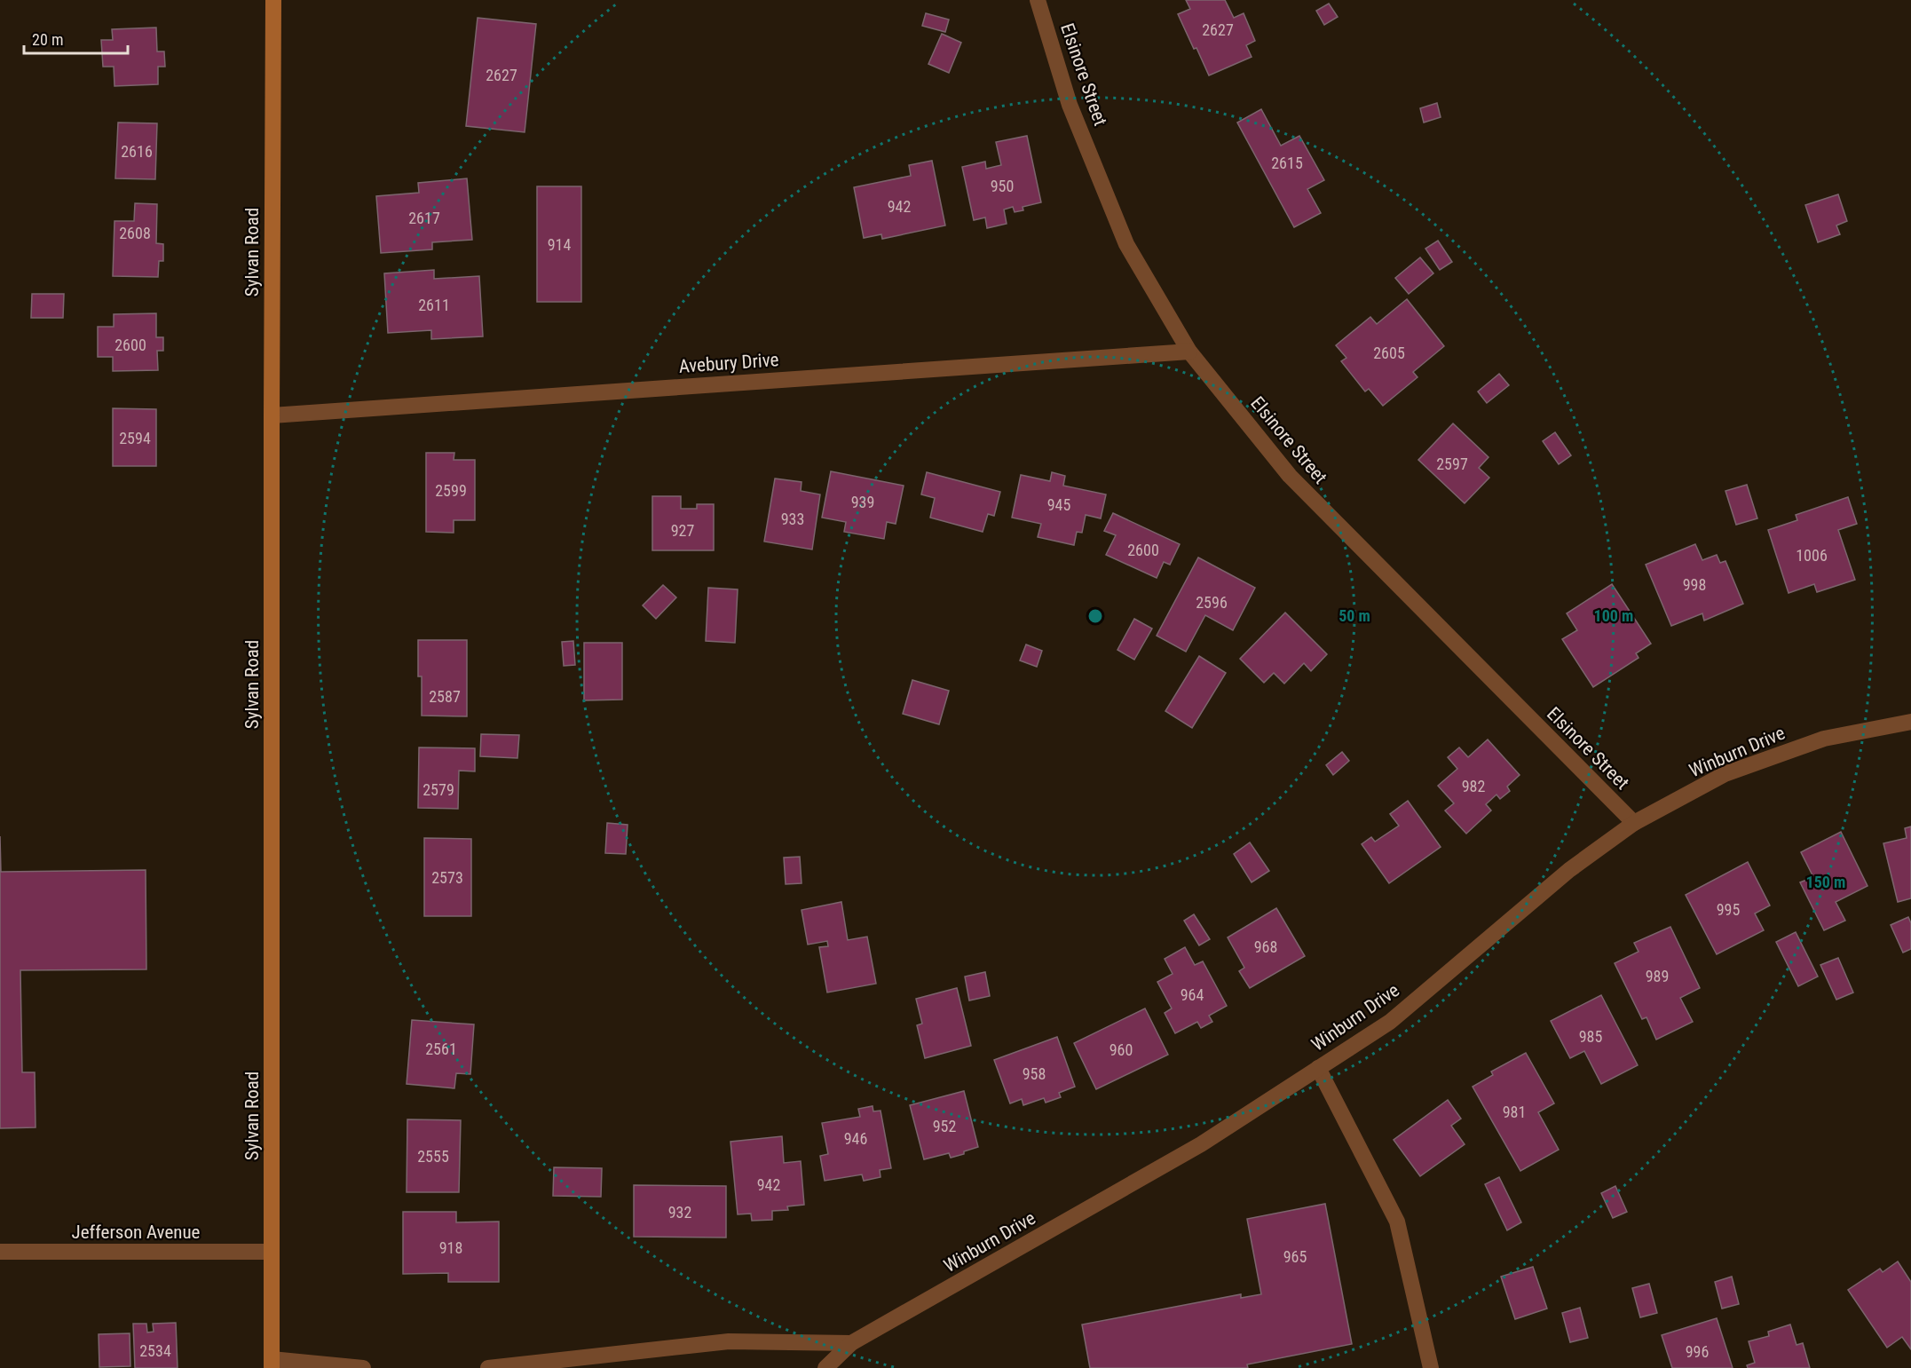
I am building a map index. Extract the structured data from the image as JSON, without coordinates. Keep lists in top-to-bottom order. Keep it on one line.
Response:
{"streets":{"main road":["Sylvan Road"],"street":["Elsinore Street","Avebury Drive","Winburn Drive","Jefferson Avenue"]},"crossings":[["Elsinore Street","Avebury Drive"],["Elsinore Street","Winburn Drive"],["Sylvan Road","Avebury Drive"],["Sylvan Road","Jefferson Avenue"]],"house_numbers":["2627","2627","2616","2615","950","942","2617","2608","914","2611","2600","2605","2594","2597","2599","939","945","933","927","2600","1006","998","2596","2587","982","2579","2573","995","968","989","964","985","2561","960","958","981","952","946","2555","942","932","918","965","2534","996"],"scale_bar":"20 m","rings":["50 m","100 m","150 m"]}
